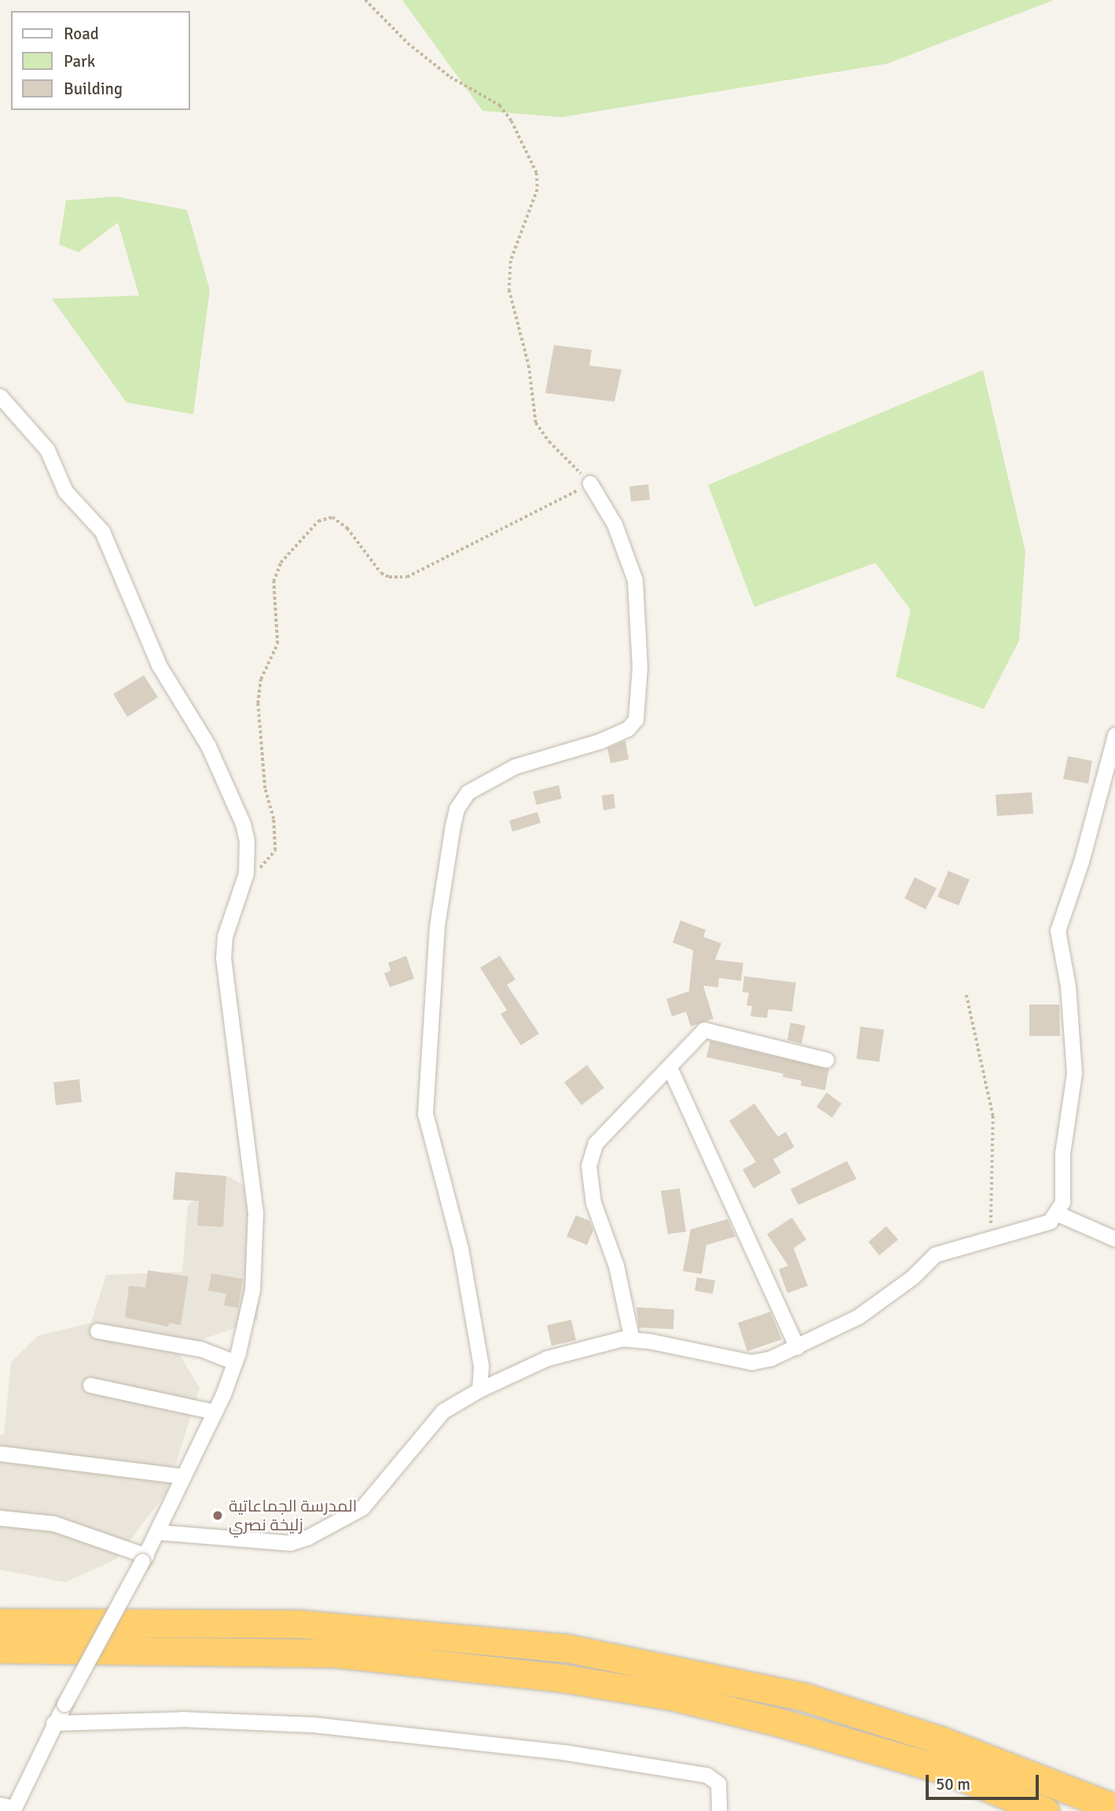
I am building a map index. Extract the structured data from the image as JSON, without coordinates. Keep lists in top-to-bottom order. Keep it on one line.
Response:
{"places":["المدرسة الجماعاتية زليخة نصري"],"legend":["Road","Park","Building"],"scale_bar":"50 m"}
